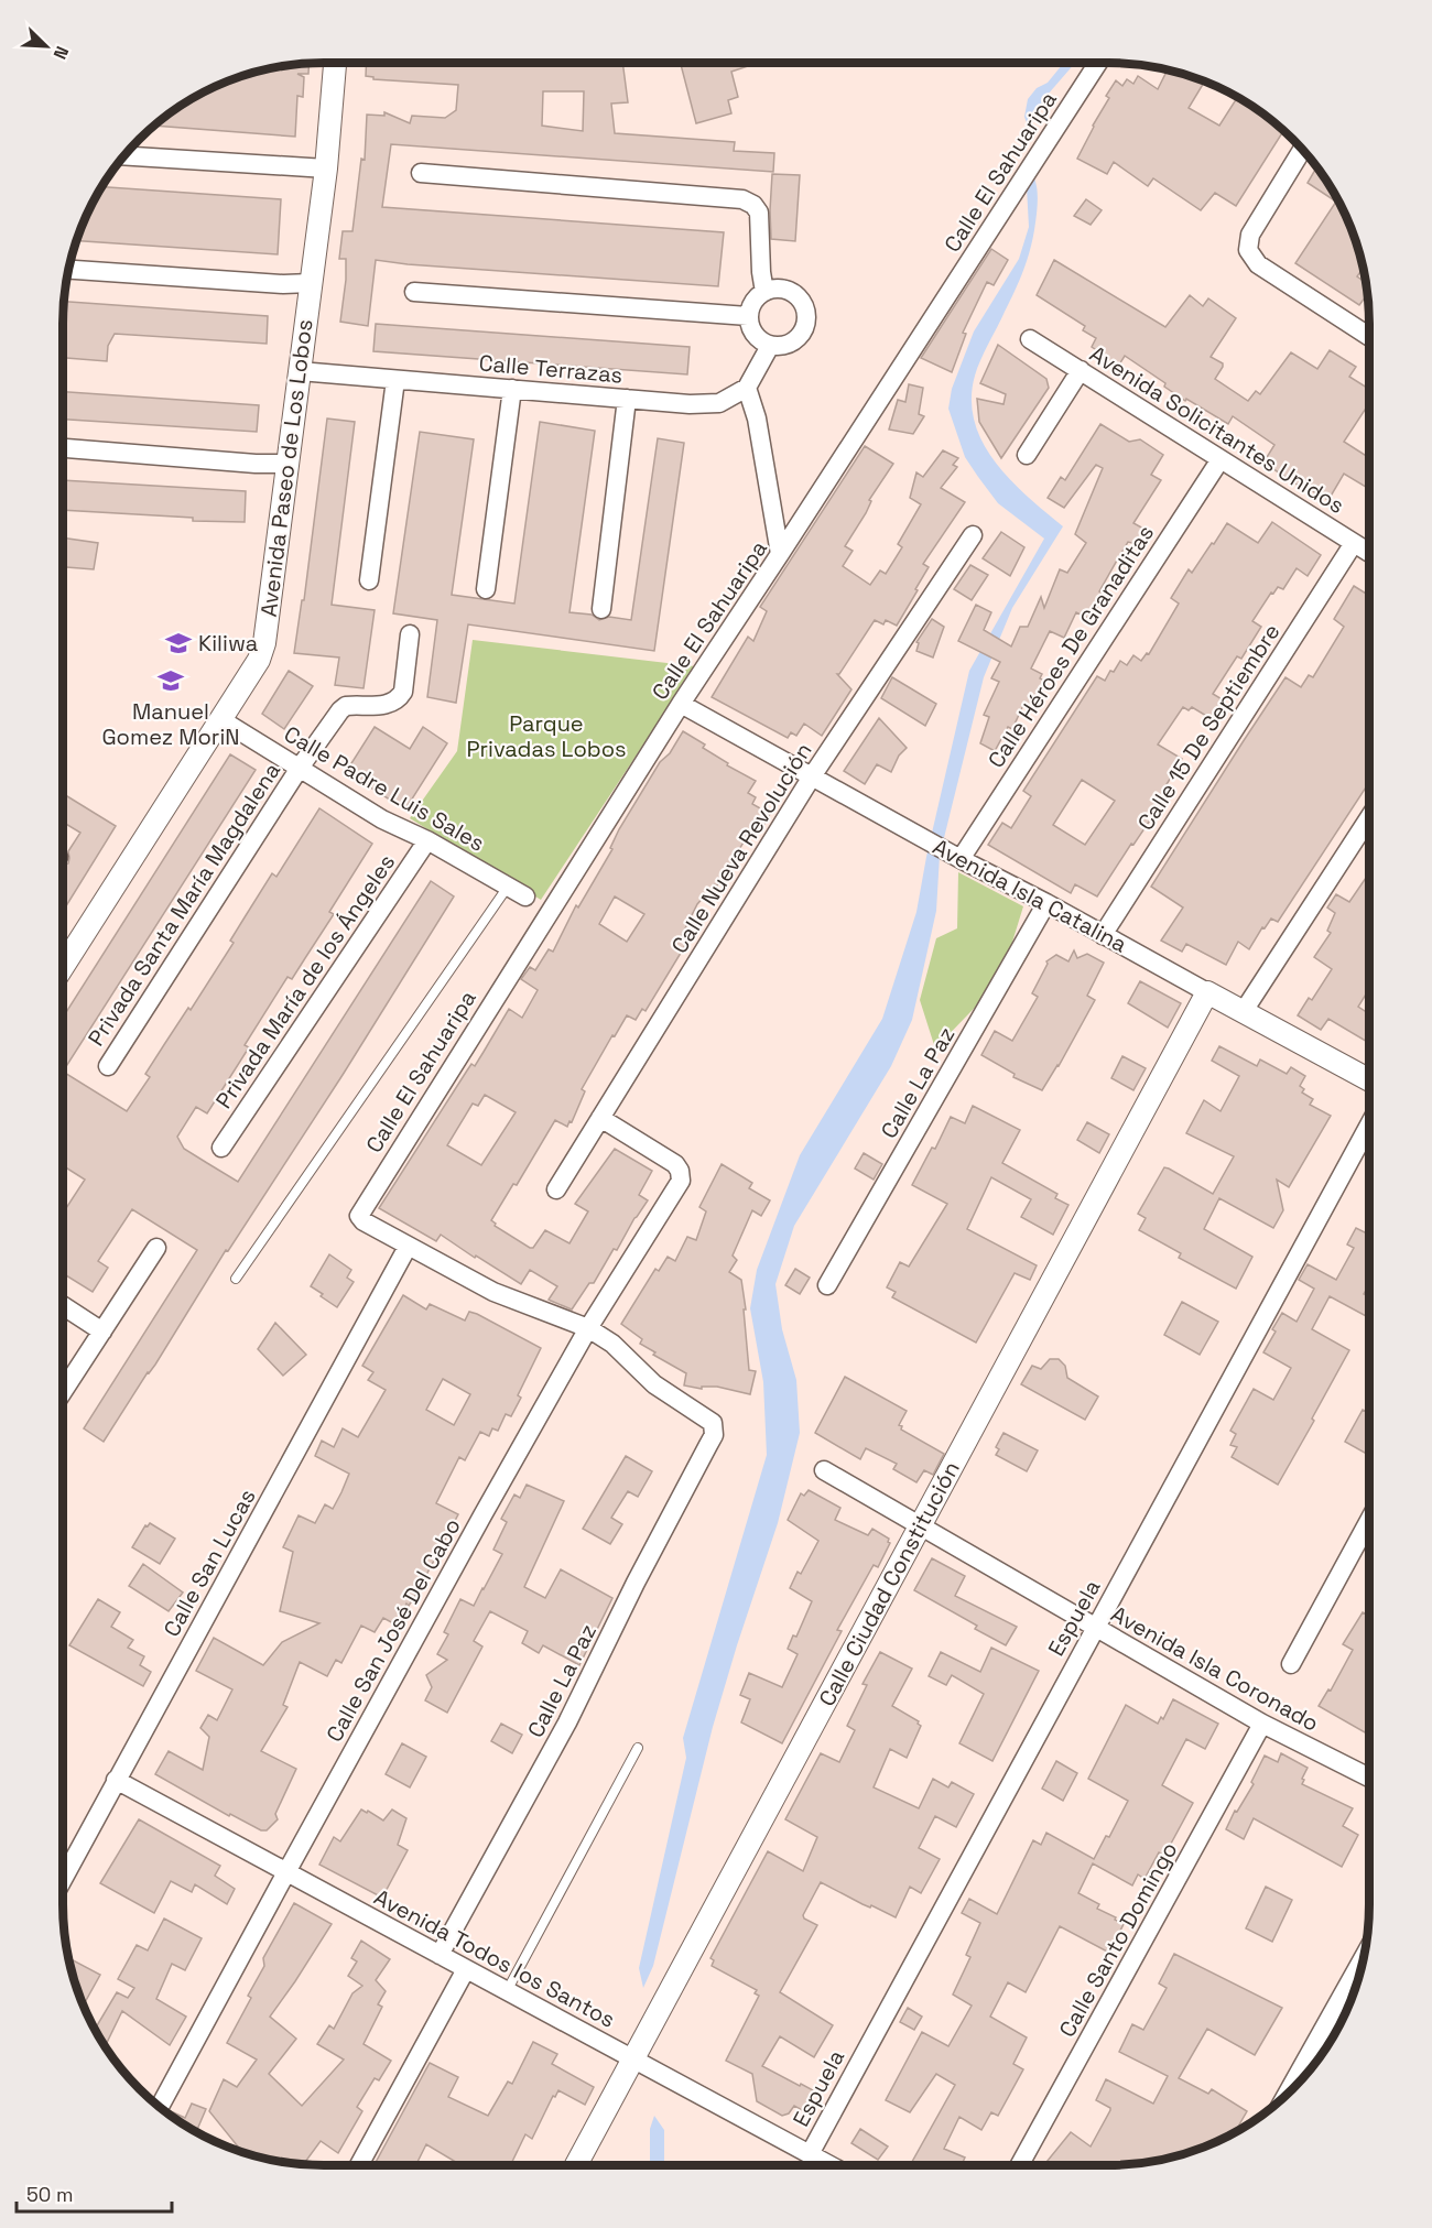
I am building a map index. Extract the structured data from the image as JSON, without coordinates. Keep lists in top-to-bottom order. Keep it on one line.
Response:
{"streets":{"street":["Calle El Sahuaripa","Calle Terrazas","Avenida Solicitantes Unidos","Avenida Paseo de Los Lobos","Calle Héroes De Granaditas","Calle 15 De Septiembre","Calle Padre Luis Sales","Calle Nueva Revolución","Avenida Isla Catalina","Privada Santa María Magdalena","Privada María de los Ángeles","Calle La Paz","Calle San Lucas","Calle Ciudad Constitución","Espuela","Calle San José Del Cabo","Avenida Isla Coronado","Calle Santo Domingo","Avenida Todos los Santos"]},"crossings":[["Calle El Sahuaripa","Avenida Isla Catalina"],["Calle El Sahuaripa","Calle San Lucas"],["Calle Terrazas","Avenida Paseo de Los Lobos"],["Avenida Solicitantes Unidos","Calle Héroes De Granaditas"],["Avenida Solicitantes Unidos","Calle 15 De Septiembre"],["Avenida Paseo de Los Lobos","Calle Padre Luis Sales"],["Calle Héroes De Granaditas","Avenida Isla Catalina"],["Calle 15 De Septiembre","Avenida Isla Catalina"],["Calle Padre Luis Sales","Privada Santa María Magdalena"],["Calle Padre Luis Sales","Privada María de los Ángeles"],["Calle Nueva Revolución","Avenida Isla Catalina"],["Calle Nueva Revolución","Calle San José Del Cabo"],["Avenida Isla Catalina","Calle La Paz"],["Avenida Isla Catalina","Calle Ciudad Constitución"],["Calle La Paz","Calle San José Del Cabo"],["Calle La Paz","Avenida Todos los Santos"],["Calle San Lucas","Avenida Todos los Santos"],["Calle Ciudad Constitución","Avenida Isla Coronado"],["Calle Ciudad Constitución","Avenida Todos los Santos"],["Espuela","Avenida Isla Coronado"],["Espuela","Avenida Todos los Santos"],["Calle San José Del Cabo","Avenida Todos los Santos"],["Avenida Isla Coronado","Calle Santo Domingo"]],"parks":["Parque Privadas Lobos"],"places":{"school or university":["Kiliwa","Manuel Gomez MoriN"]},"scale_bar":"50 m","north":"bottom right"}
